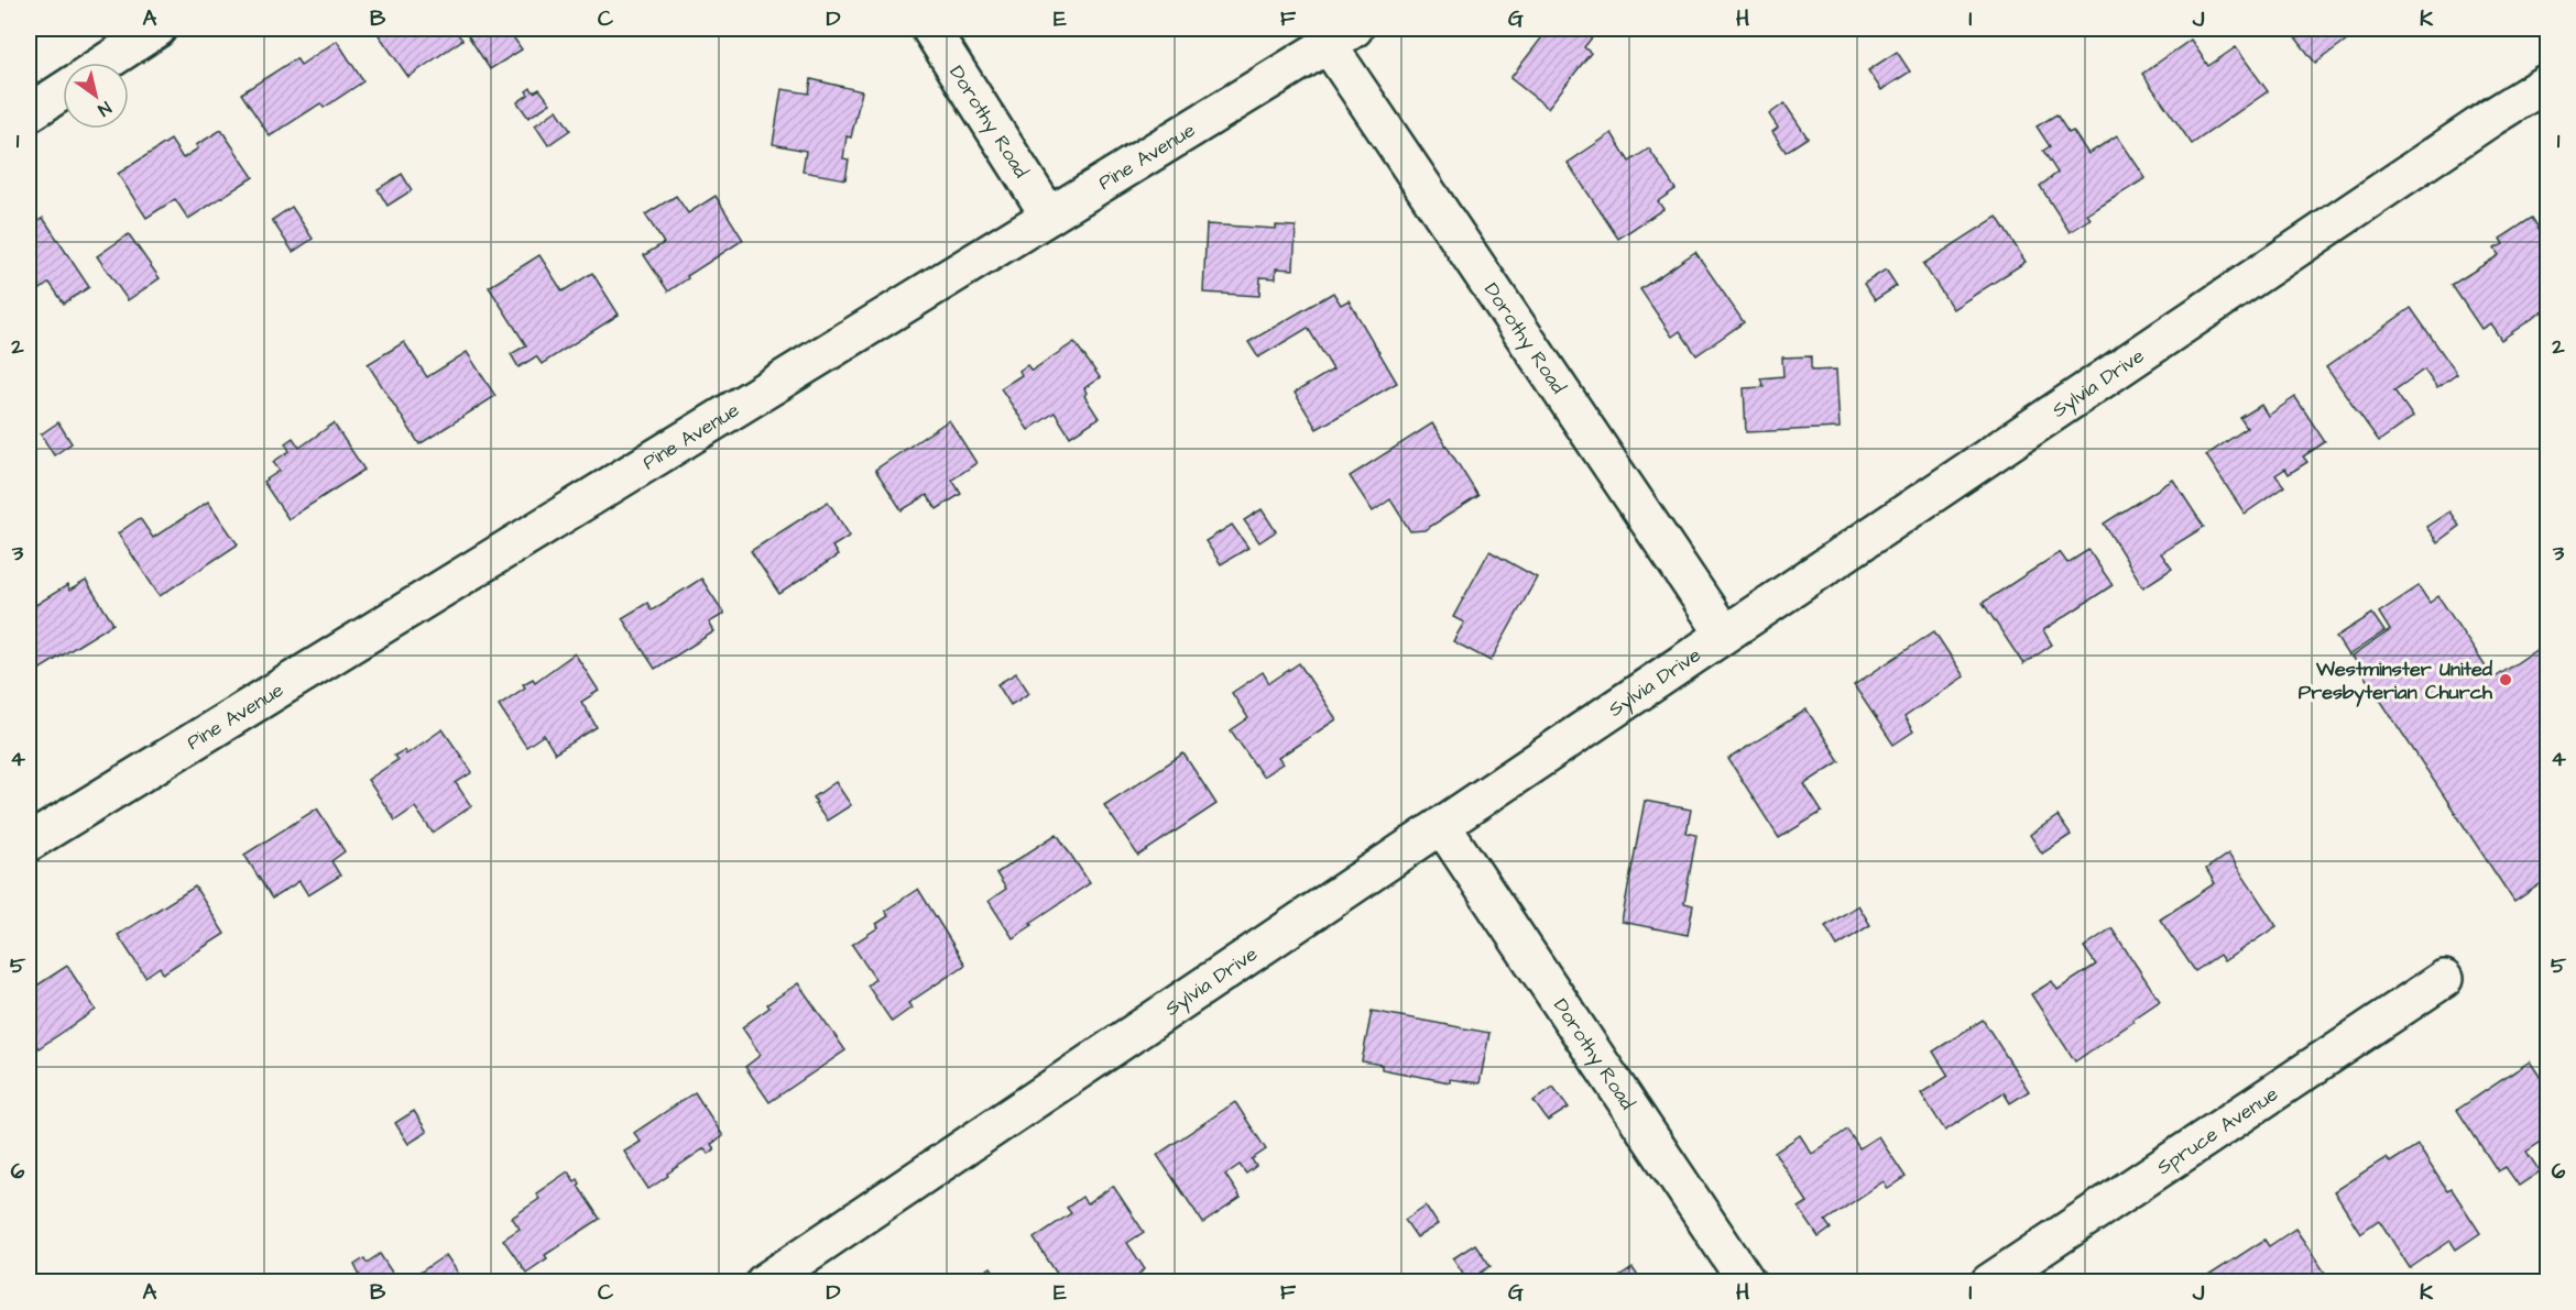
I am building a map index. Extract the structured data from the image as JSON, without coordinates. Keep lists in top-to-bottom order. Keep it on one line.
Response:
{"streets":{"street":["Dorothy Road","Pine Avenue","Sylvia Drive","Spruce Avenue"]},"crossings":[["Dorothy Road","Pine Avenue"],["Dorothy Road","Sylvia Drive"]],"places":["Westminster United Presbyterian Church"],"north":"bottom right","grid":{"columns":["A","B","C","D","E","F","G","H","I","J","K"],"rows":["1","2","3","4","5","6"]}}
